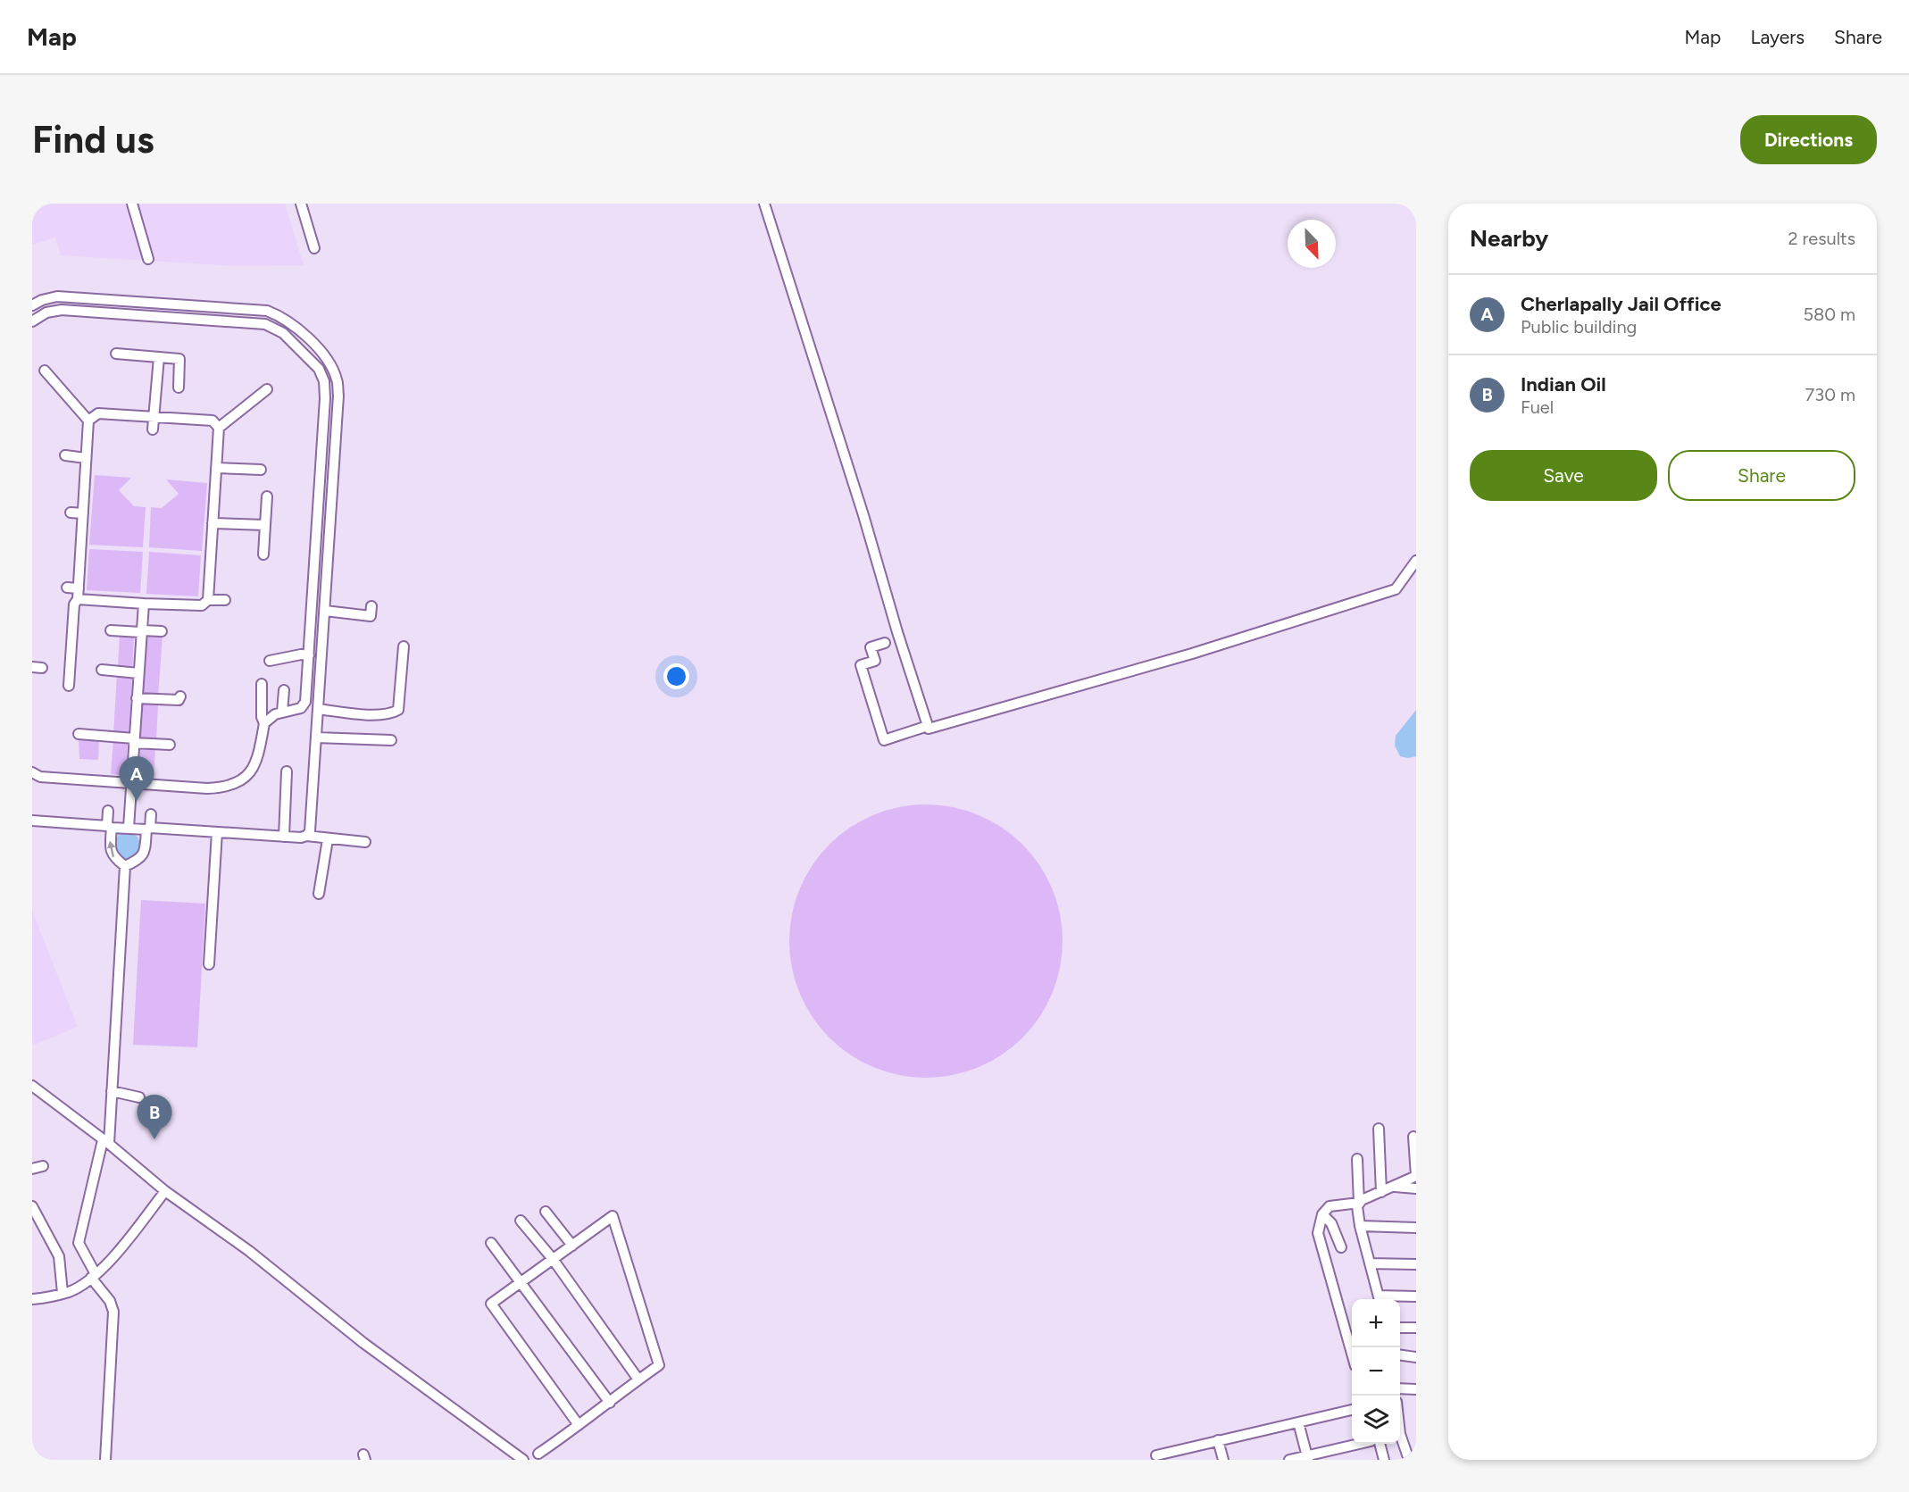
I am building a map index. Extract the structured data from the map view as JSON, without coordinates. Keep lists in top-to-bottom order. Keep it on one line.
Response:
{"north":"bottom right","page":{"header":"Map","nav":["Map","Layers","Share"],"buttons":["Directions",["Save","Share"]],"title":"Find us","heading":["Nearby","2 results"],"list":[{"mark":"A","name":"Cherlapally Jail Office","note":"Public building","value":"580 m"},{"mark":"B","name":"Indian Oil","note":"Fuel","value":"730 m"}],"pins":["A","B"],"map_buttons":["+","−"]}}
